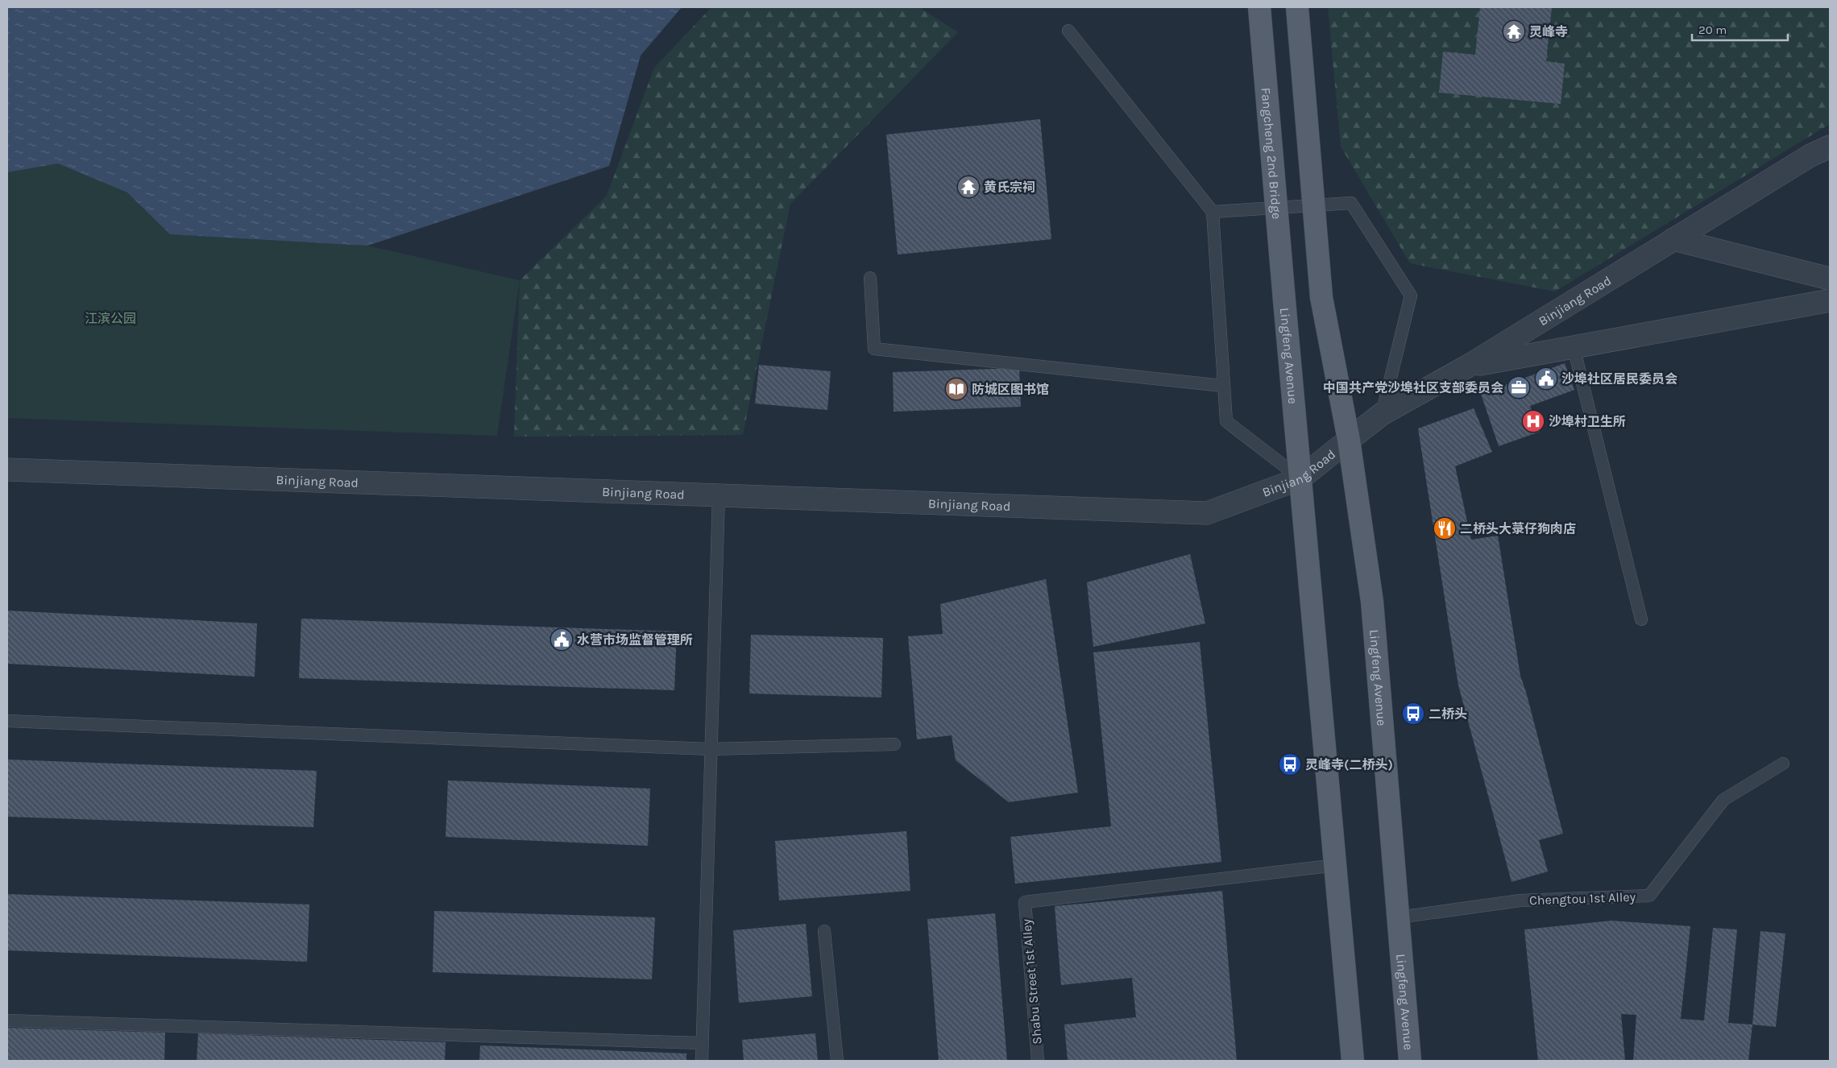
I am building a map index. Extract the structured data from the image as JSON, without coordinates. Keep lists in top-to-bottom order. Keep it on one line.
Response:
{"streets":{"main road":["Fangcheng 2nd Bridge","Lingfeng Avenue"],"street":["Binjiang Road"],"lane":["Chengtou 1st Alley","Shabu Street 1st Alley"]},"crossings":[["Fangcheng 2nd Bridge","Lingfeng Avenue"],["Binjiang Road","Lingfeng Avenue"],["Lingfeng Avenue","Chengtou 1st Alley"],["Lingfeng Avenue","Shabu Street 1st Alley"]],"parks":["江滨公园"],"places":{"temple":["灵峰寺","黄氏宗祠"],"public building":["沙埠社区居民委员会","水营市场监督管理所"],"office":["中国共产党沙埠社区支部委员会"],"library":["防城区图书馆"],"hospital":["沙埠村卫生所"],"restaurant":["二桥头大菉仔狗肉店"],"bus stop":["二桥头","灵峰寺(二桥头)"]},"scale_bar":"20 m"}
